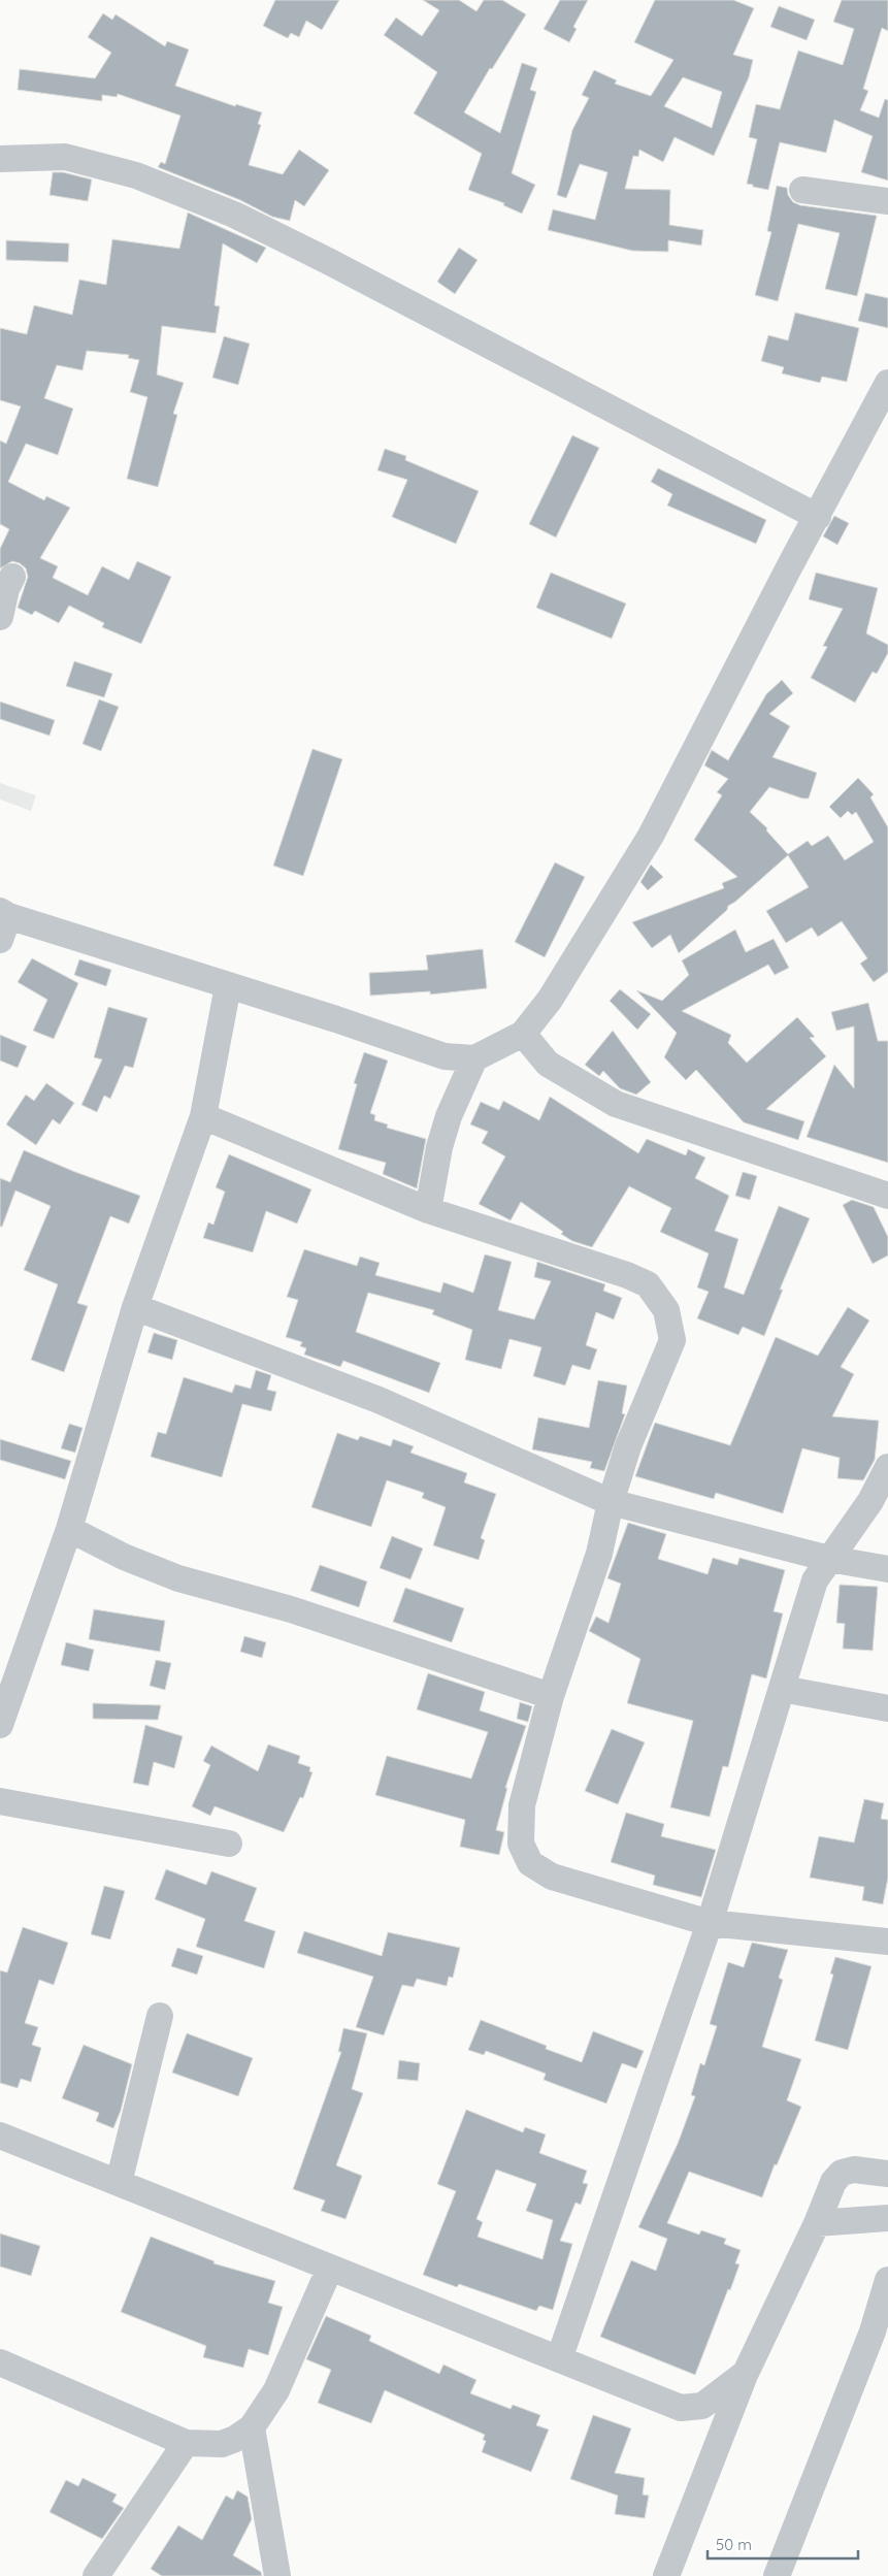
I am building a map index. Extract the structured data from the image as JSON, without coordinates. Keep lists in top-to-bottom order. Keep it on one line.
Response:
{"scale_bar":"50 m"}
